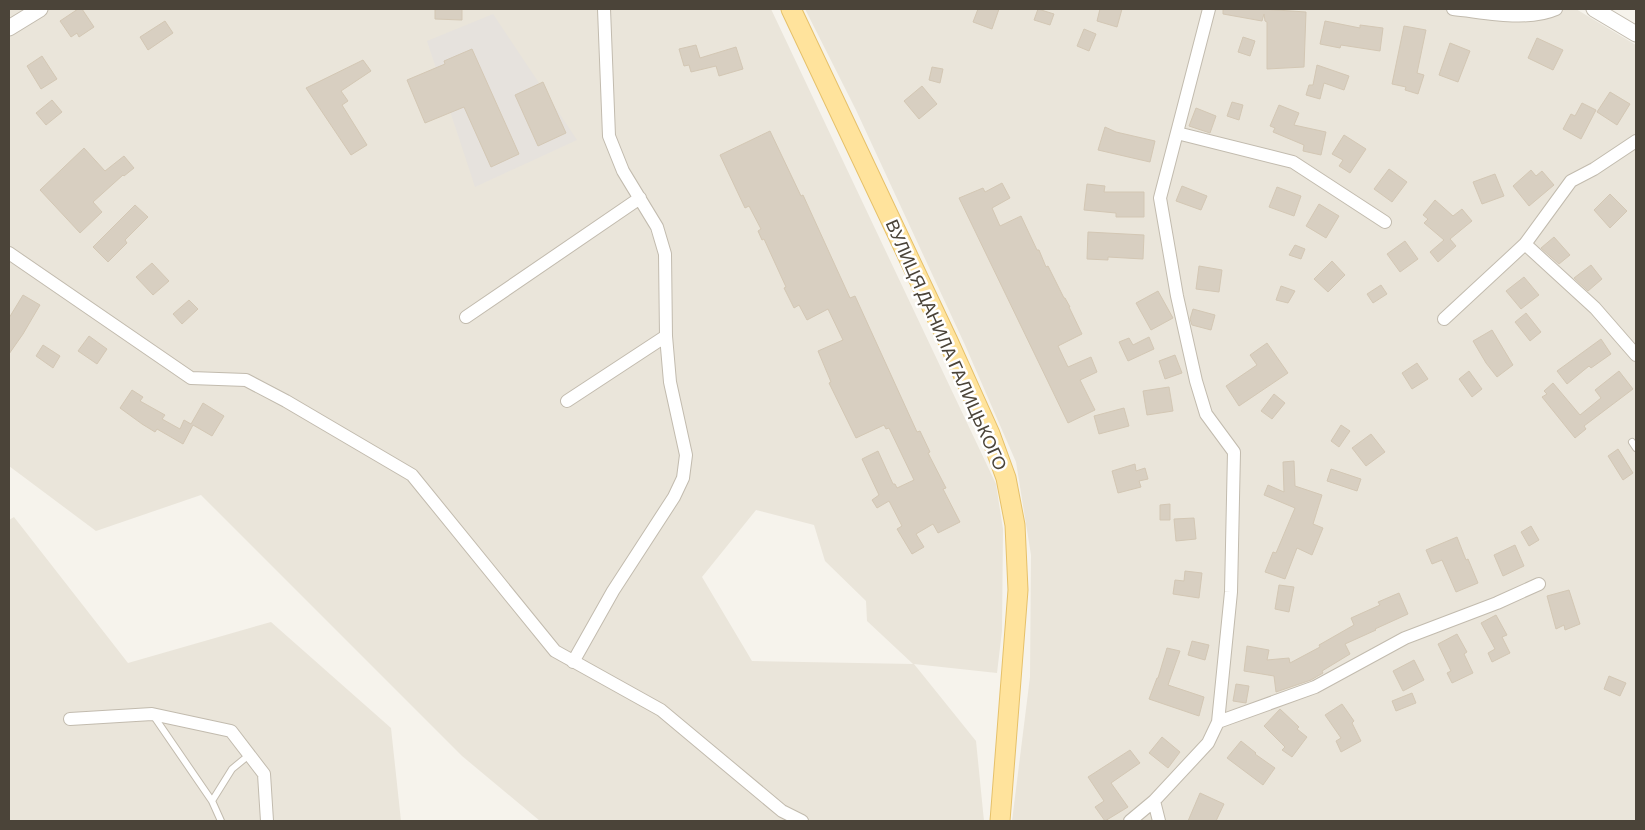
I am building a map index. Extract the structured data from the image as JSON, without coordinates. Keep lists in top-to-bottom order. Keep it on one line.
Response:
{"streets":{"main road":["ВУЛИЦЯ ДАНИЛА ГАЛИЦЬКОГО"]}}
